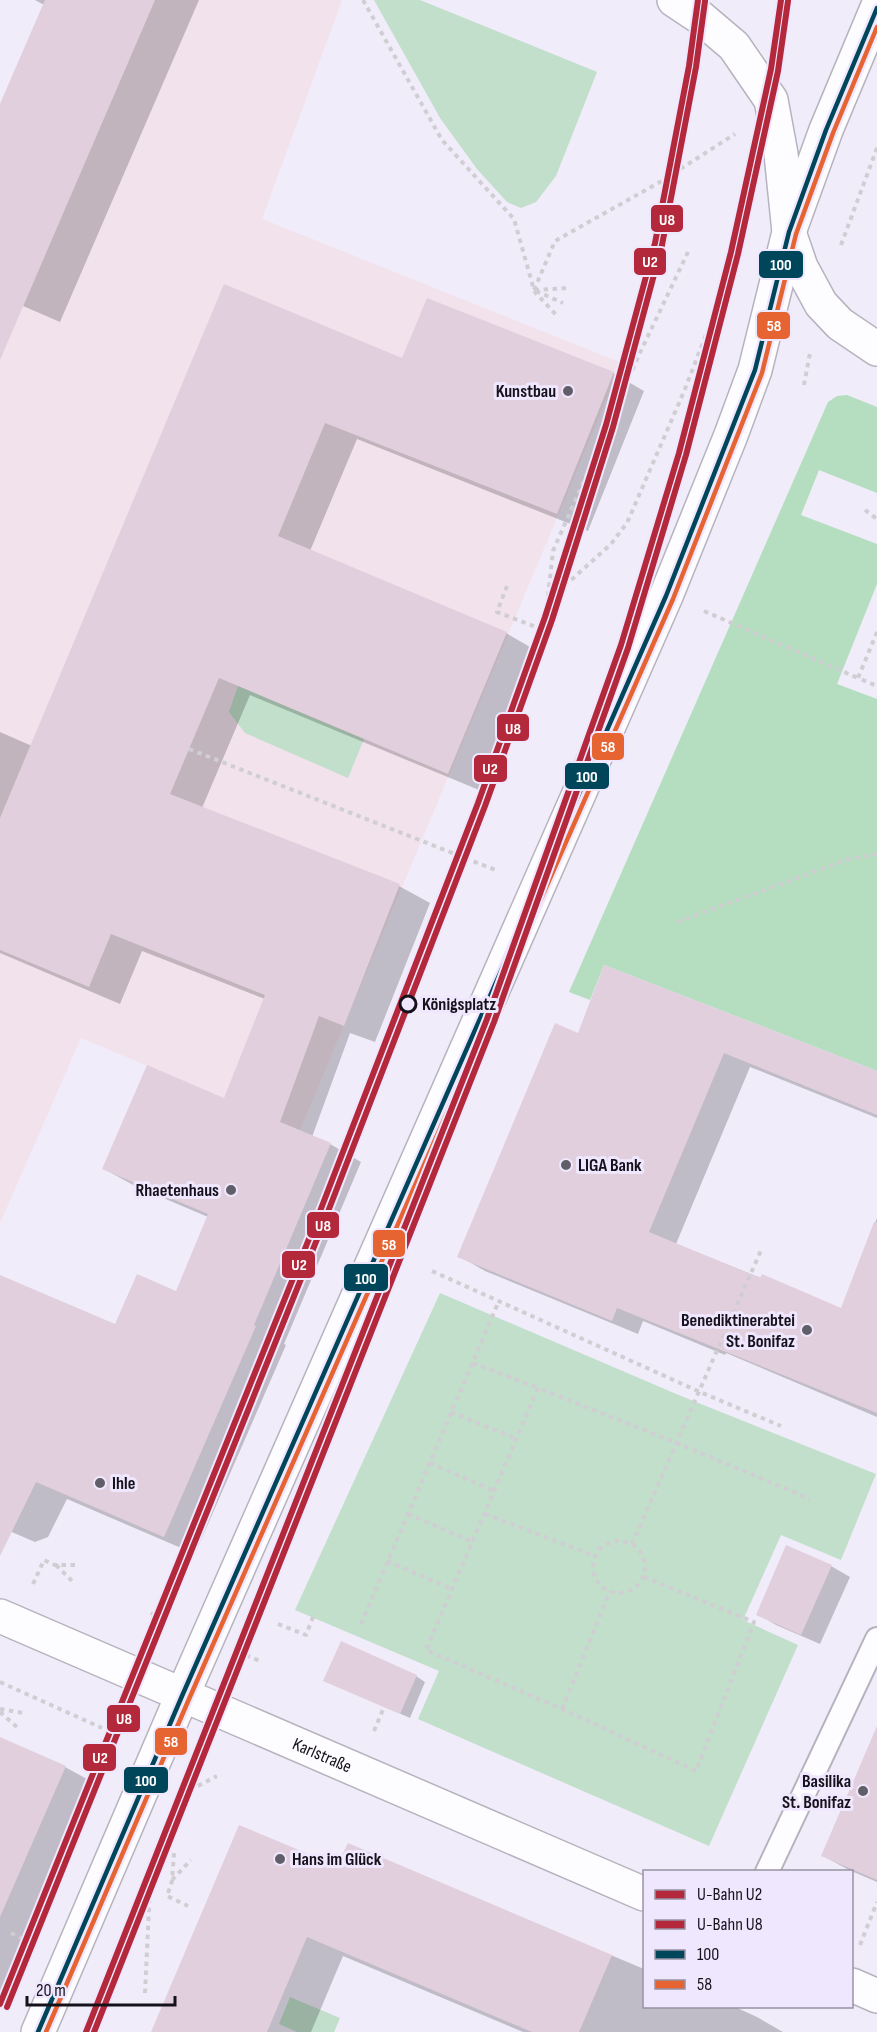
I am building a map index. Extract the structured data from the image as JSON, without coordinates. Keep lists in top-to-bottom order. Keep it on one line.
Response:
{"streets":{"street":["Karlstraße"]},"places":["Kunstbau","Königsplatz","LIGA Bank","Rhaetenhaus","Benediktinerabtei St. Bonifaz","Ihle","Basilika St. Bonifaz","Hans im Glück"],"lines":["metro line U2","metro line U8","transit line 100","transit line 58"],"legend":["U-Bahn U2","U-Bahn U8","100","58"],"scale_bar":"20 m"}
